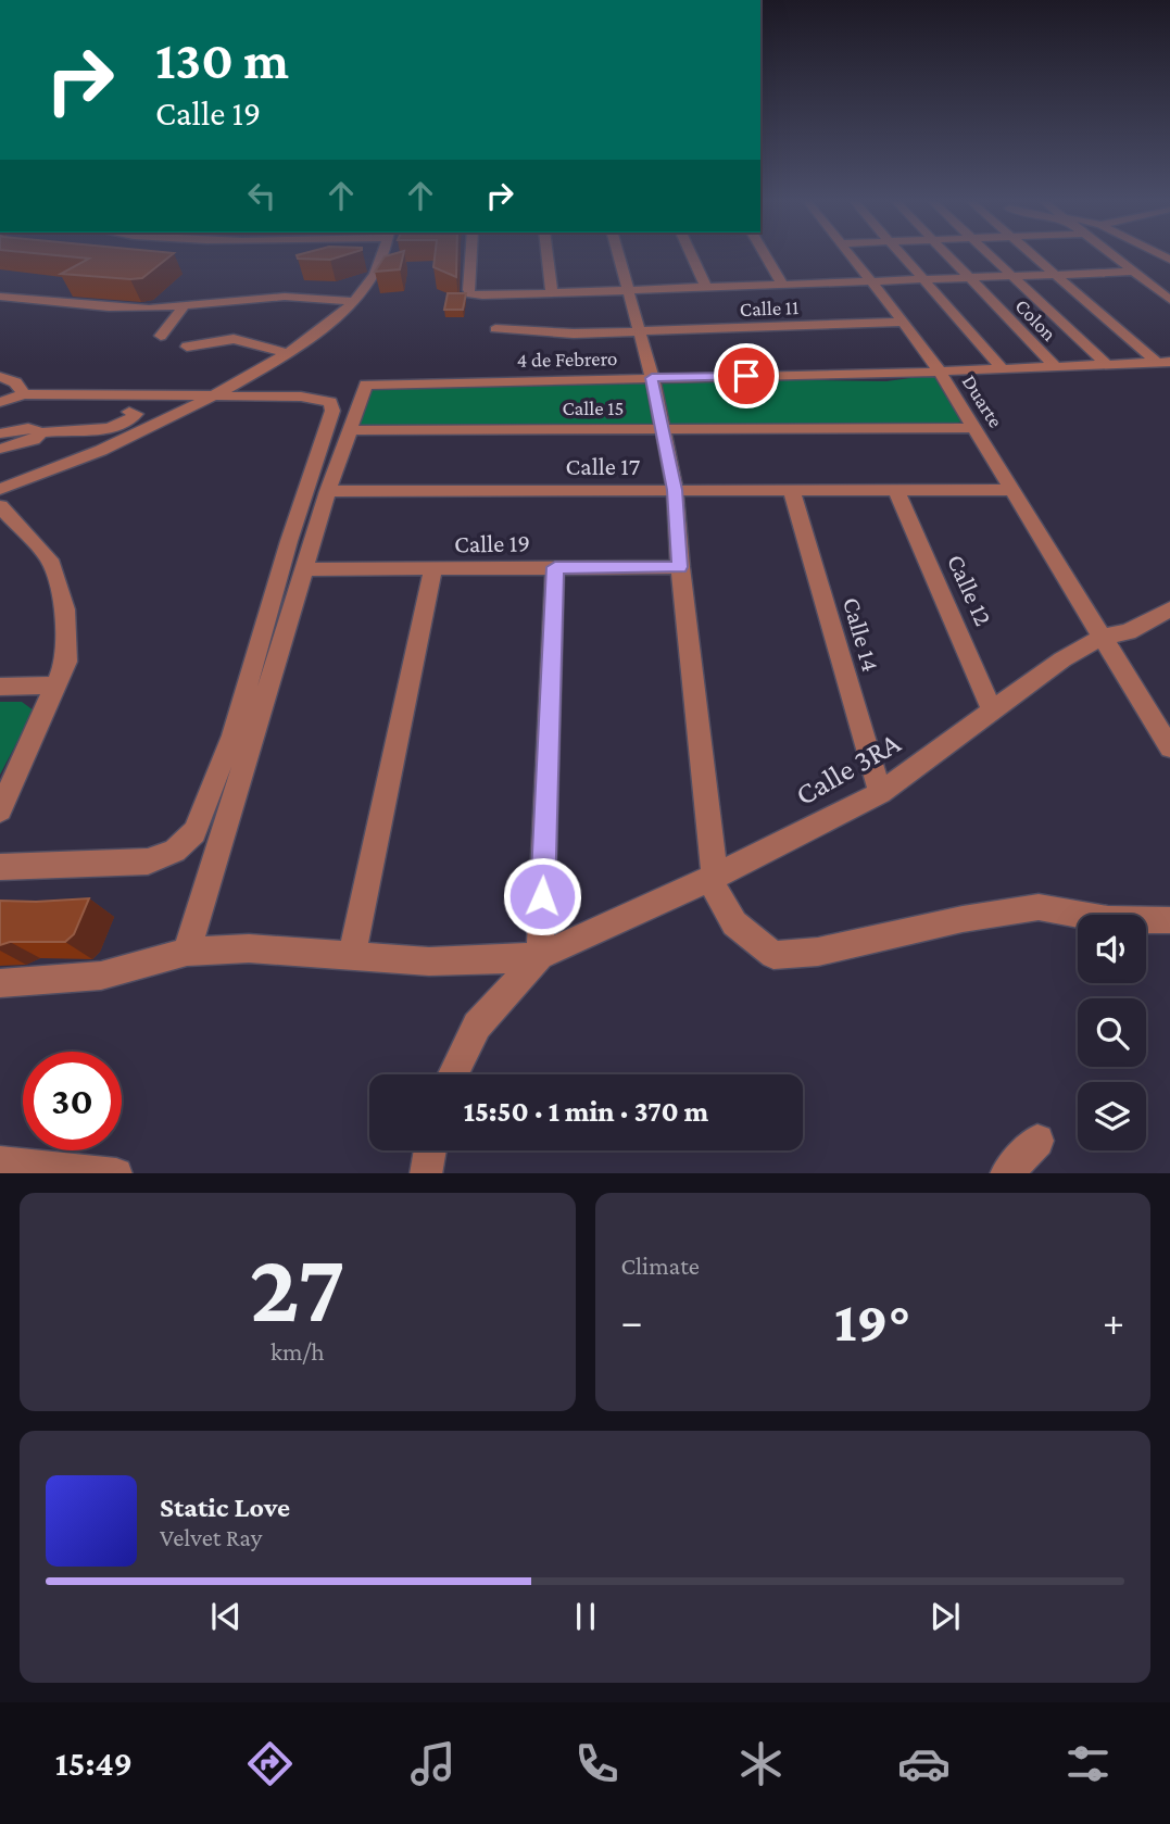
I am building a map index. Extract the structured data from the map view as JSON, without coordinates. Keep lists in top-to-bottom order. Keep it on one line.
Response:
{"streets":{"street":["Calle 11","Colon","4 de Febrero","Duarte","Calle 15","Calle 17","Calle 19","Calle 12","Calle 14","Calle 3RA"]},"crossings":[["Calle 11","Duarte"],["Colon","4 de Febrero"],["4 de Febrero","Duarte"],["4 de Febrero","Calle 15"],["Duarte","Calle 15"],["Duarte","Calle 17"],["Duarte","Calle 3RA"],["Calle 17","Calle 12"],["Calle 17","Calle 14"],["Calle 12","Calle 3RA"],["Calle 14","Calle 3RA"]],"page":{"turn":["130 m","Calle 19"],"limit":"30","trip":"15:50 · 1 min · 370 m","tile":[["27","km/h"],"Climate"],"heat":["−","19°","+"],"song":["Static Love","Velvet Ray"],"tabs":"15:49"}}
